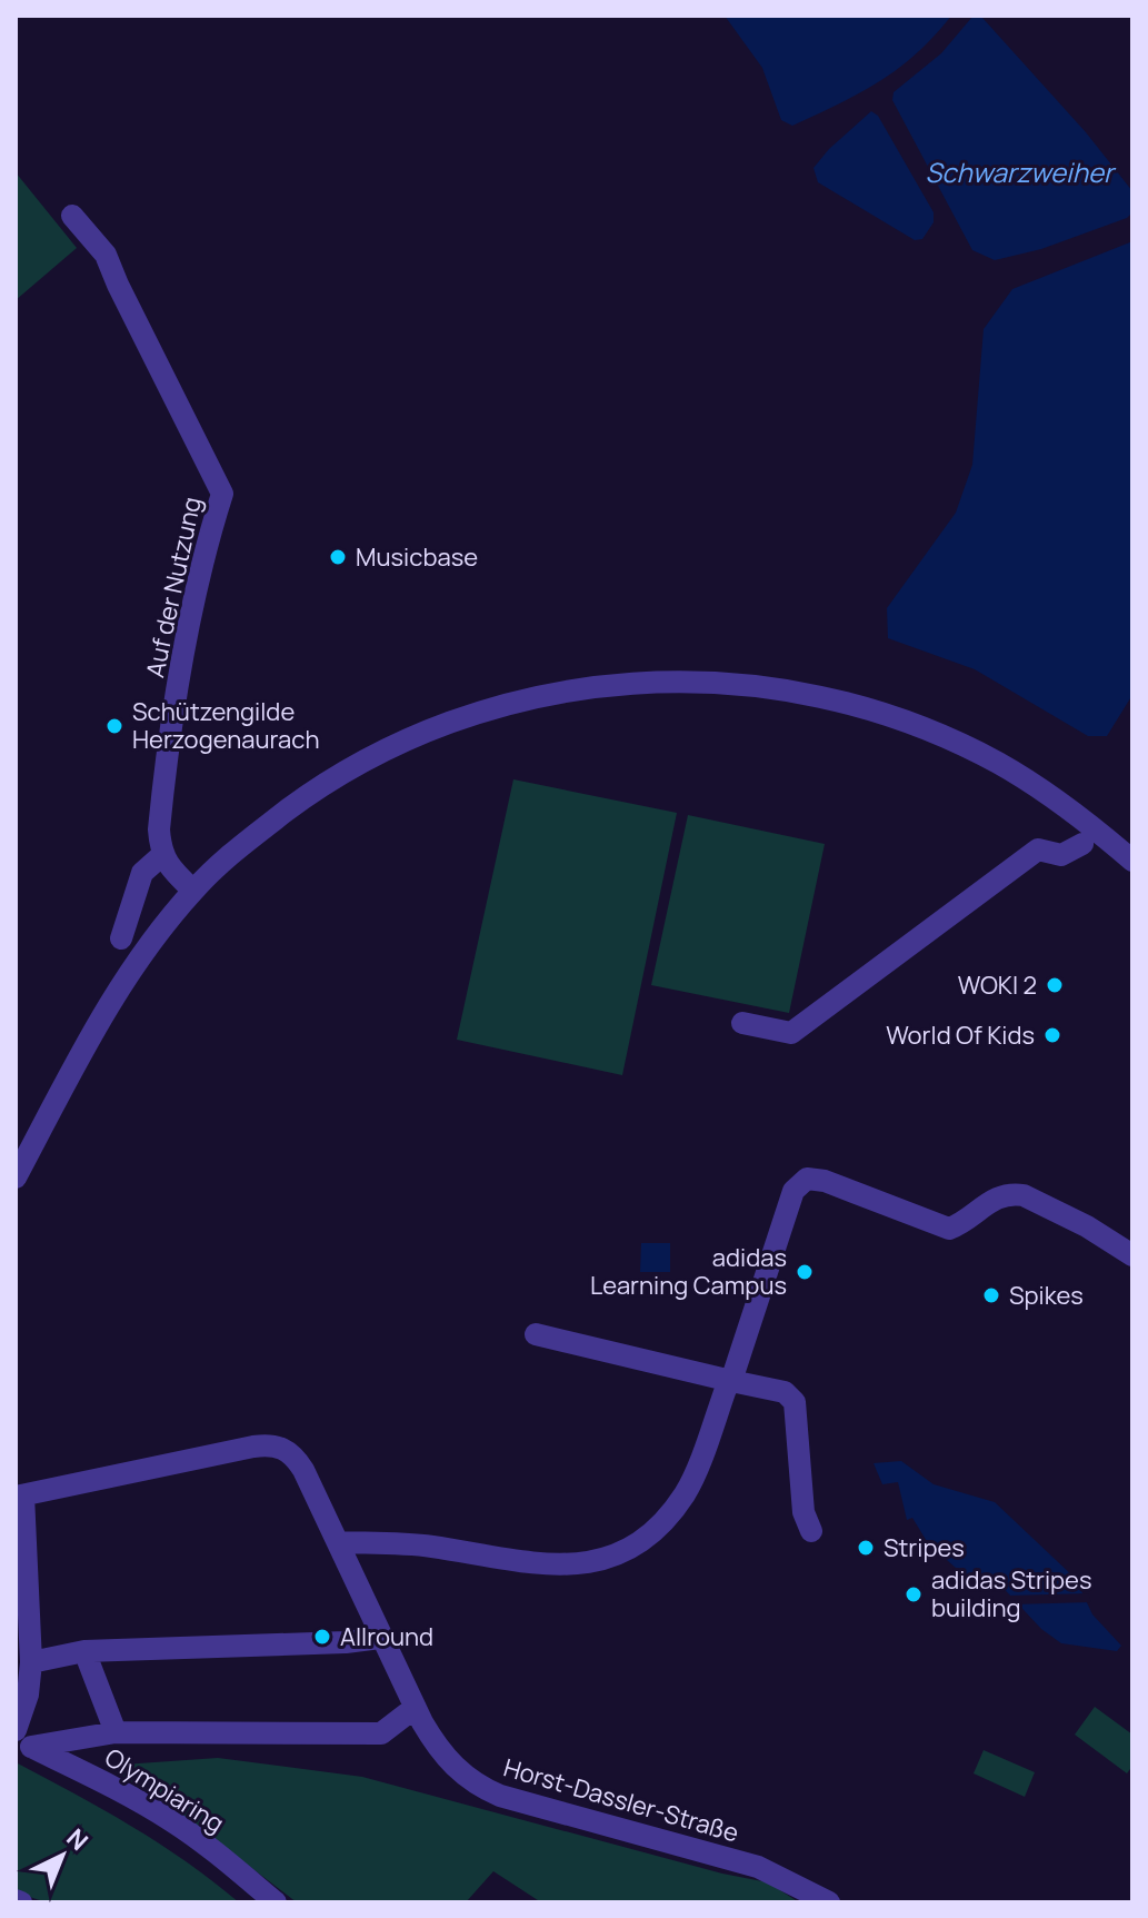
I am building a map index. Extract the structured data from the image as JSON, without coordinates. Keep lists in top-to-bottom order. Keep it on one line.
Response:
{"streets":{"street":["Auf der Nutzung","Olympiaring","Horst-Dassler-Straße"]},"water":["Schwarzweiher"],"places":["Musicbase","Schützengilde Herzogenaurach","WOKI 2","World Of Kids","adidas Learning Campus","Spikes","Stripes","adidas Stripes building","Allround"],"north":"top right"}
